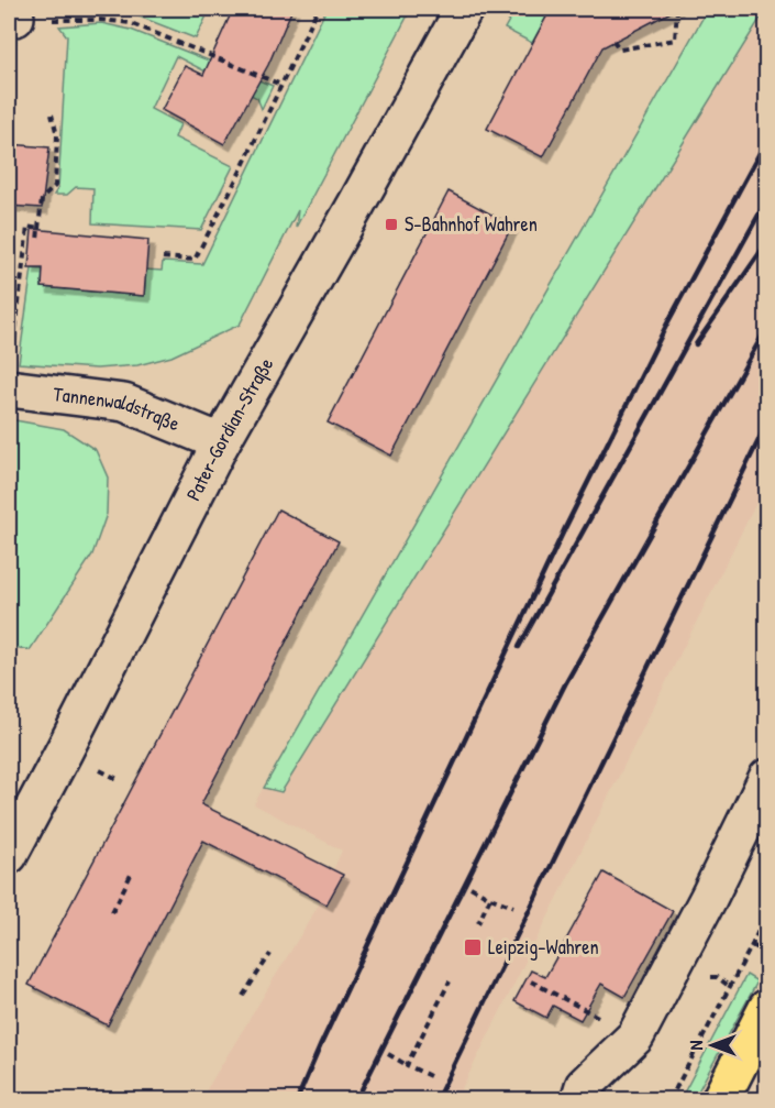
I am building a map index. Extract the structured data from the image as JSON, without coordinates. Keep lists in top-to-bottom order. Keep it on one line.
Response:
{"streets":{"street":["Tannenwaldstraße","Pater-Gordian-Straße"]},"crossings":[["Tannenwaldstraße","Pater-Gordian-Straße"]],"places":{"transit":["S-Bahnhof Wahren","Leipzig-Wahren"]},"north":"left"}
